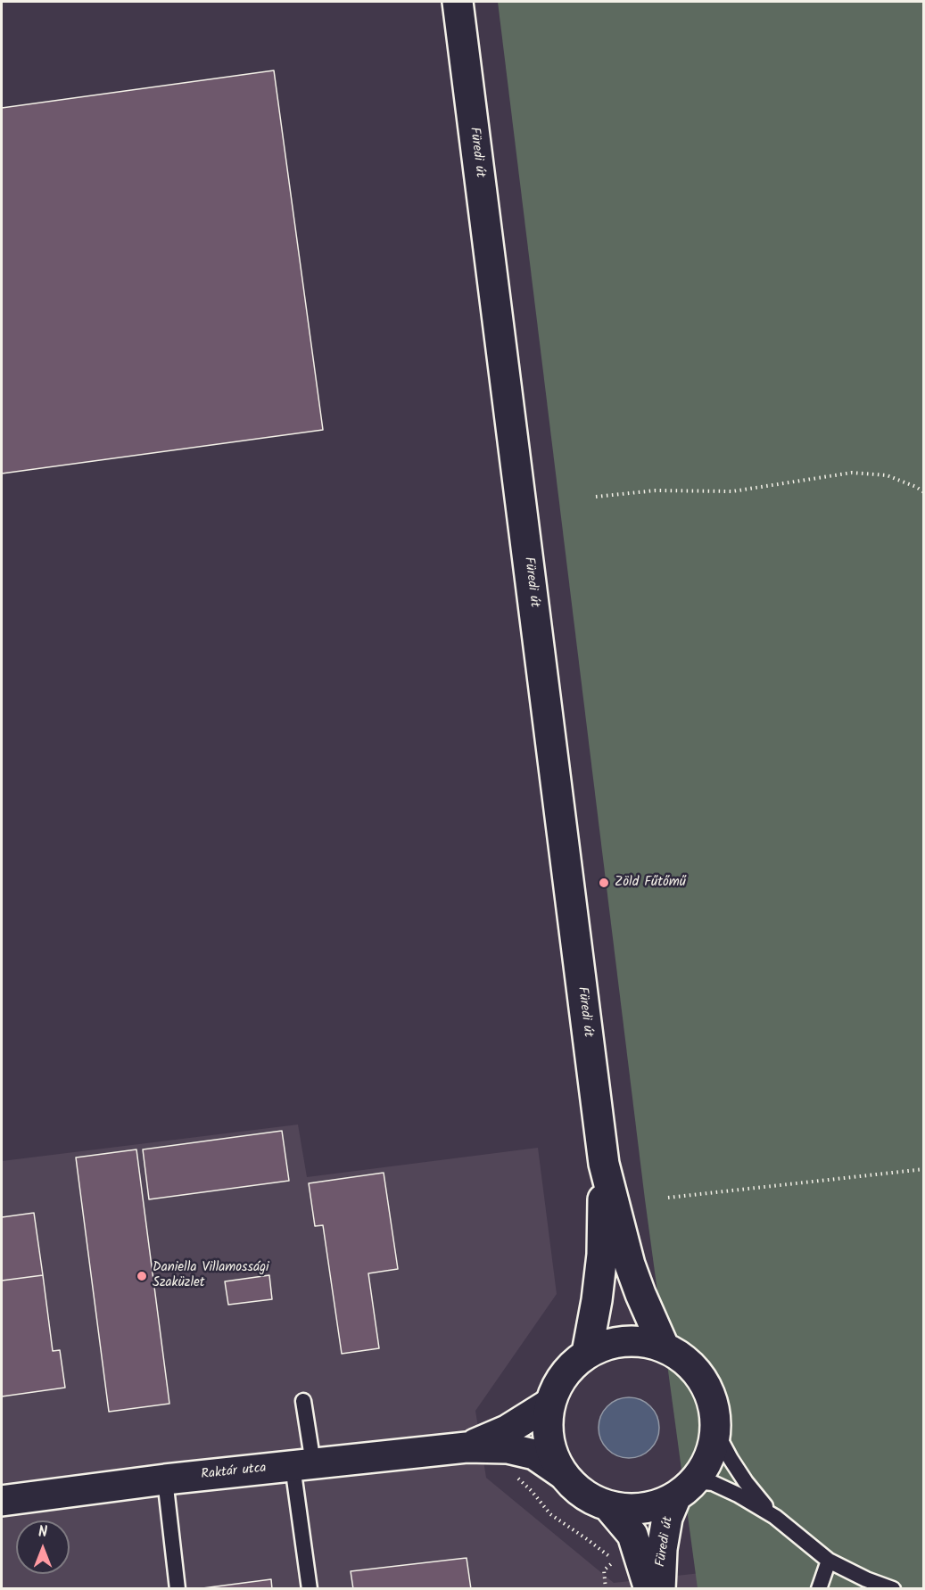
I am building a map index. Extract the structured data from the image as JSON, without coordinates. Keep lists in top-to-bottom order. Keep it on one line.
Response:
{"streets":{"main road":["Füredi út","Raktár utca"]},"crossings":[["Füredi út","Raktár utca"]],"places":["Zöld Fűtőmű","Daniella Villamossági Szaküzlet"],"north":"top"}
